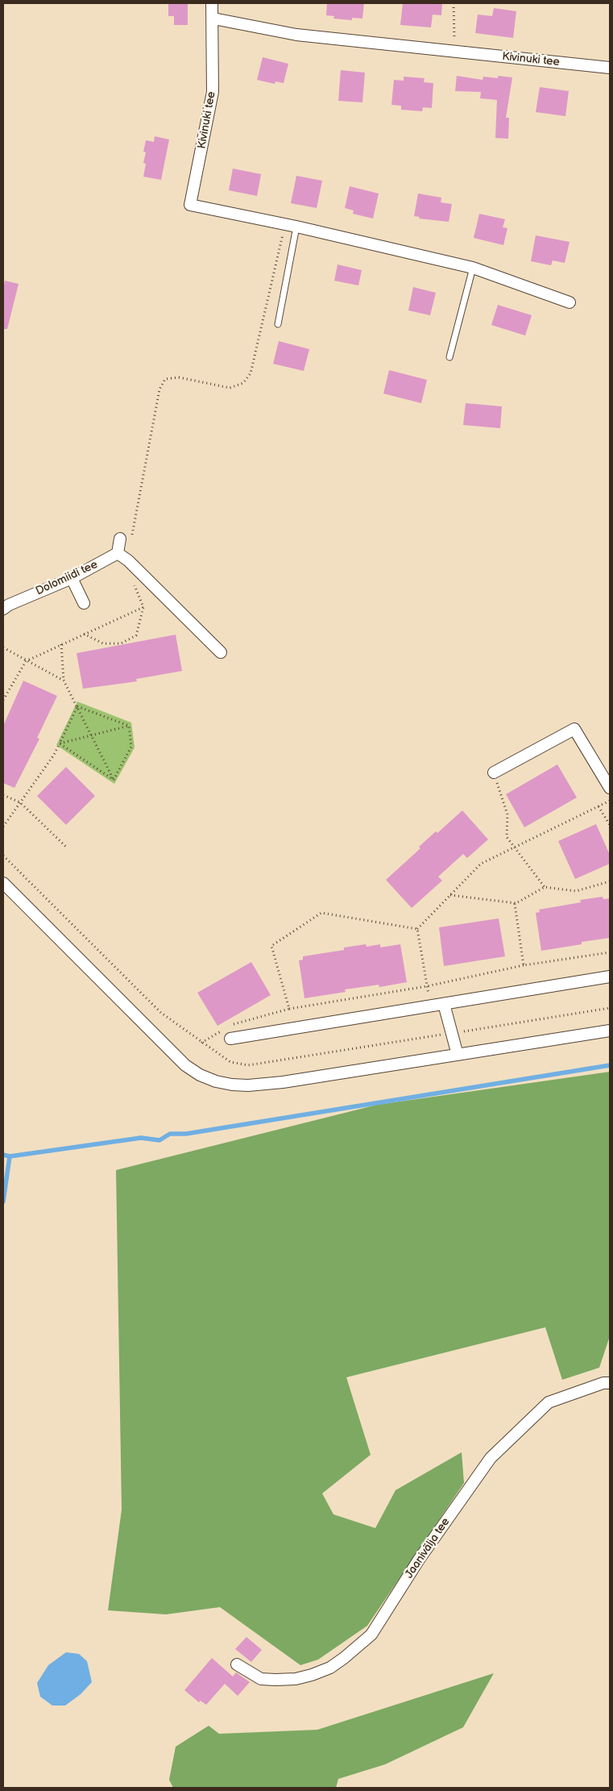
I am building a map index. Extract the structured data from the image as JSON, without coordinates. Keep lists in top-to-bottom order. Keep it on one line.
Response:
{"streets":{"street":["Kivinuki tee","Dolomiidi tee","Jaanivälja tee"]}}
